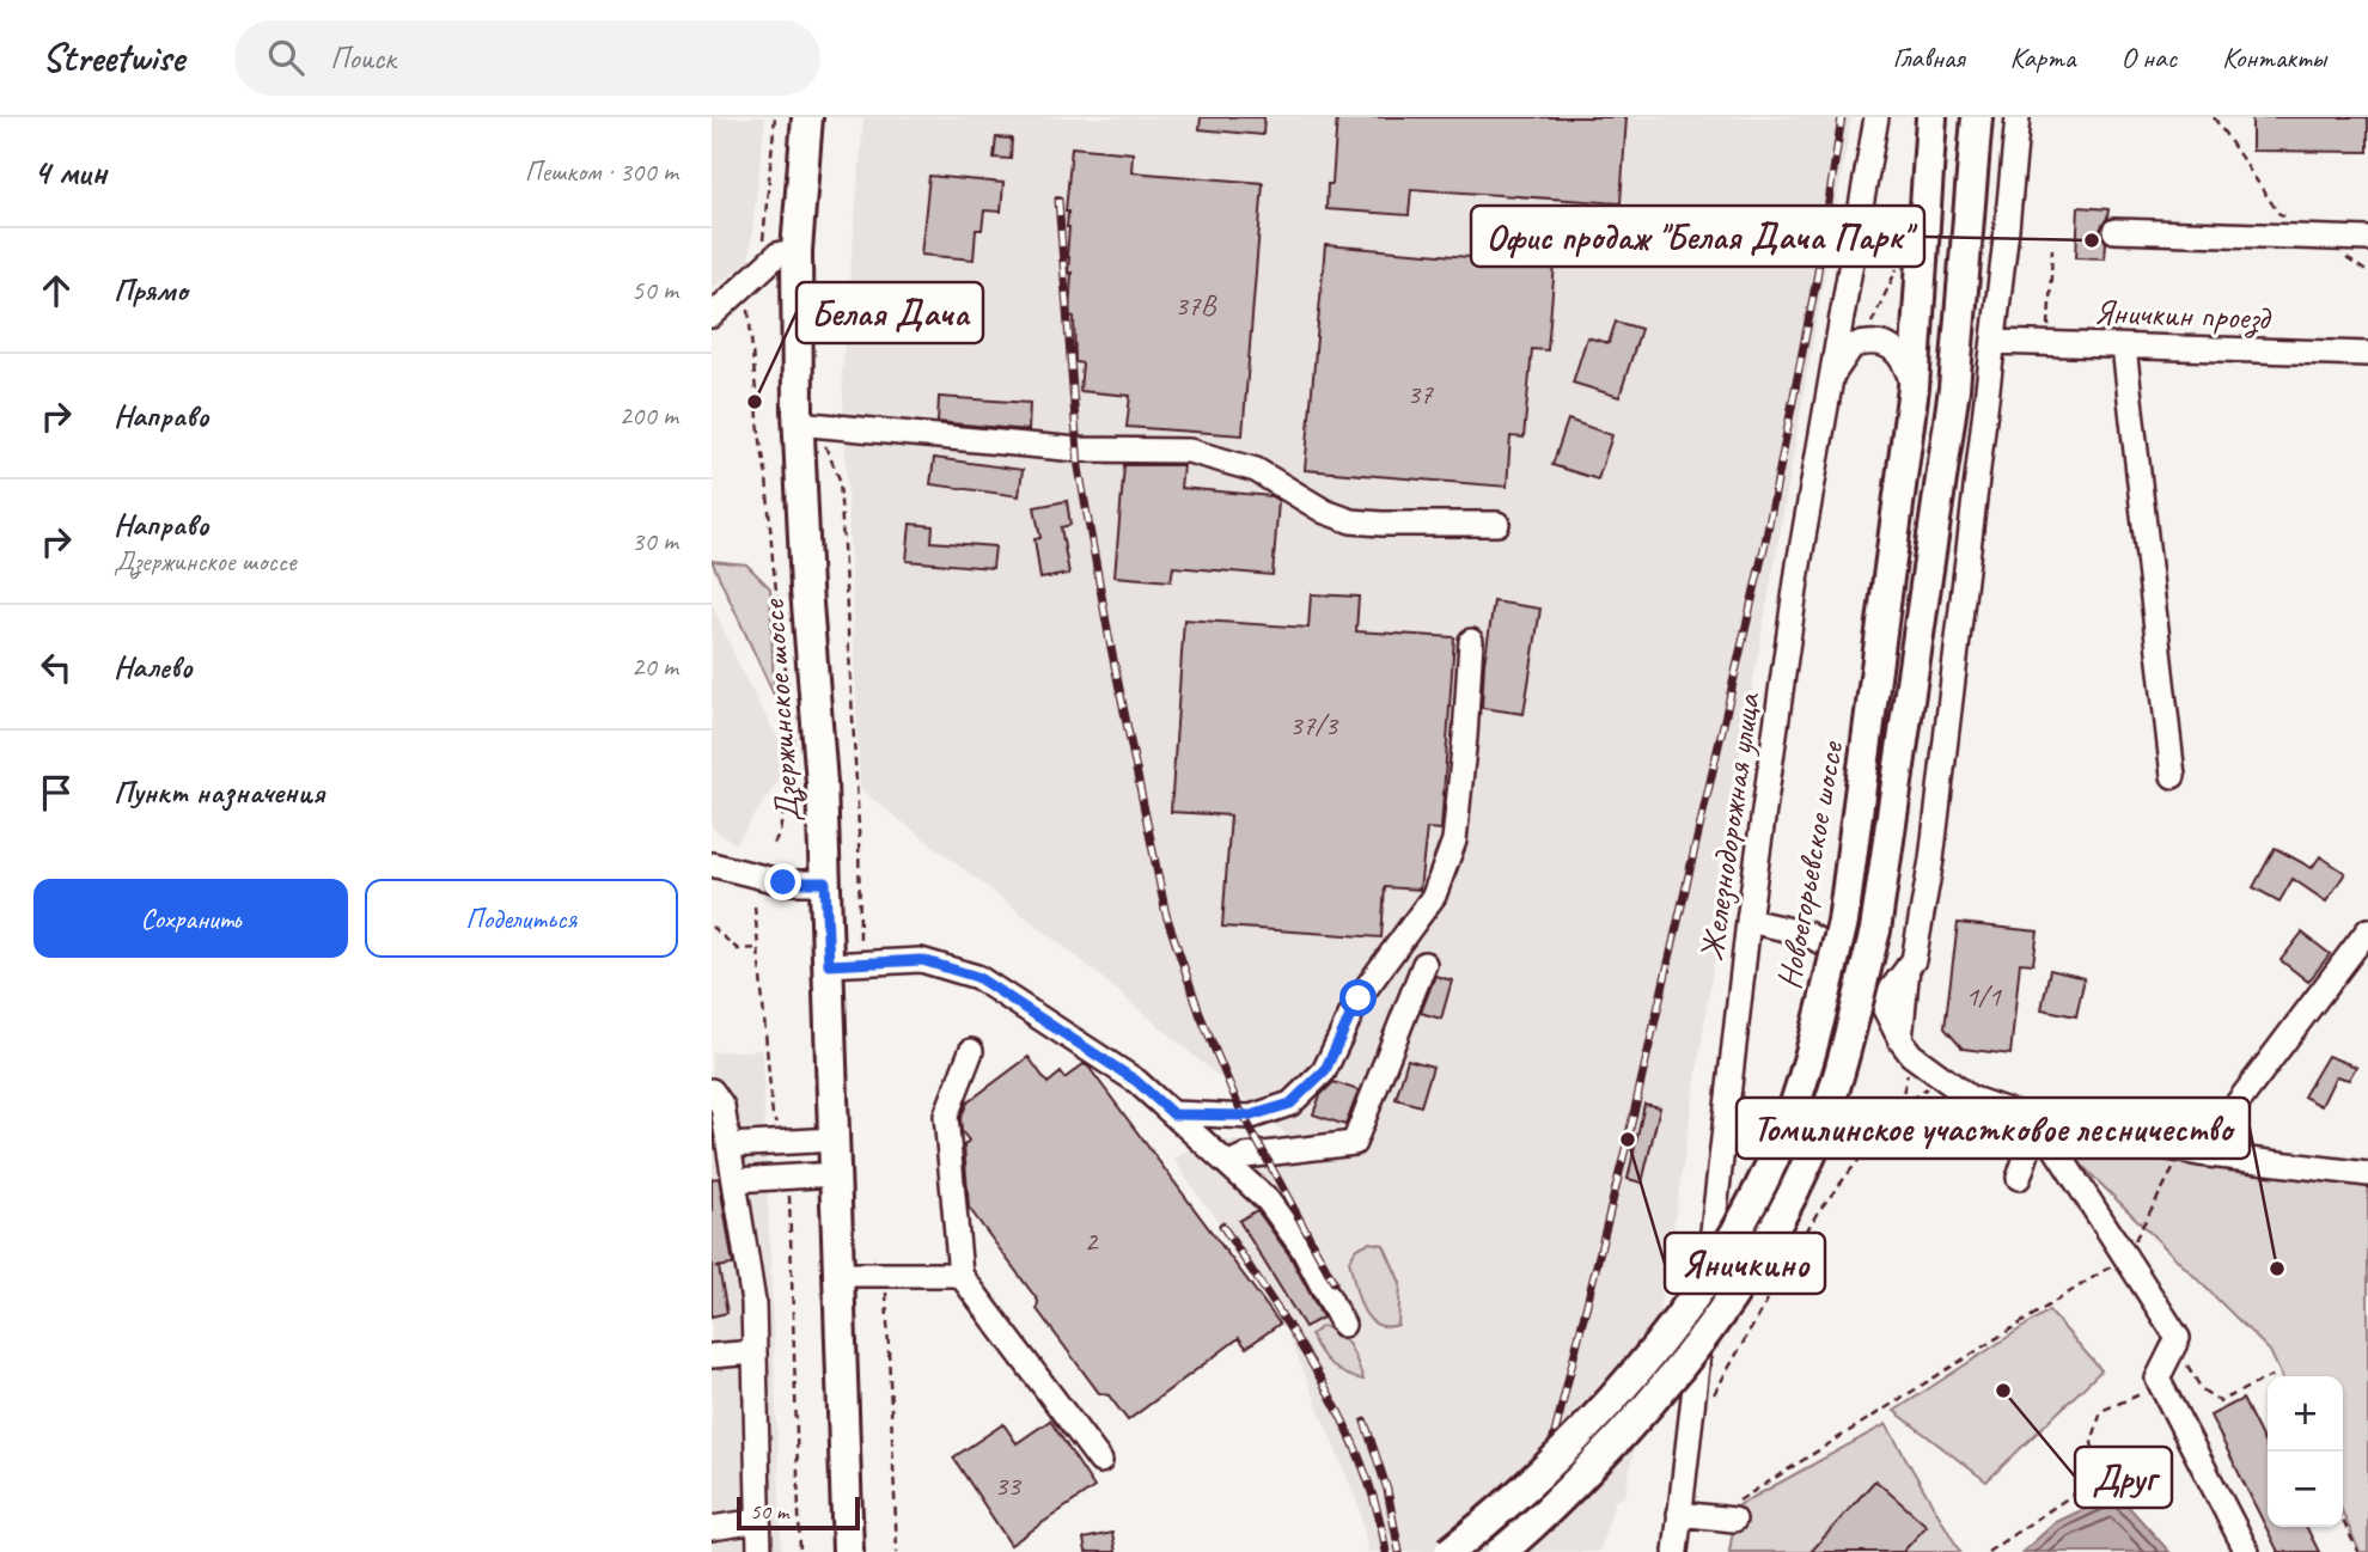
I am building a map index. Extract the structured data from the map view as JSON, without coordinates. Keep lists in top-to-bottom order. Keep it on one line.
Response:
{"streets":{"main road":["Дзержинское шоссе","Новоегорьевское шоссе"],"street":["Яничкин проезд","Железнодорожная улица"]},"places":["Офис продаж \"Белая Дача Парк\"","Белая Дача","Яничкино","Томилинское участковое лесничество","Друг"],"house_numbers":["37В","37","37/3","1/1","2","33"],"scale_bar":"50 m","page":{"header":"Streetwise","search":"Поиск","nav":["Главная","Карта","О нас","Контакты"],"heading":["4 мин","Пешком · 300 m"],"list":[["Прямо","50 m"],["Направо","200 m"],["Направо","Дзержинское шоссе","30 m"],["Налево","20 m"],"Пункт назначения"],"buttons":["Сохранить","Поделиться"],"map_buttons":["+","−"],"scale":"50 m"}}
